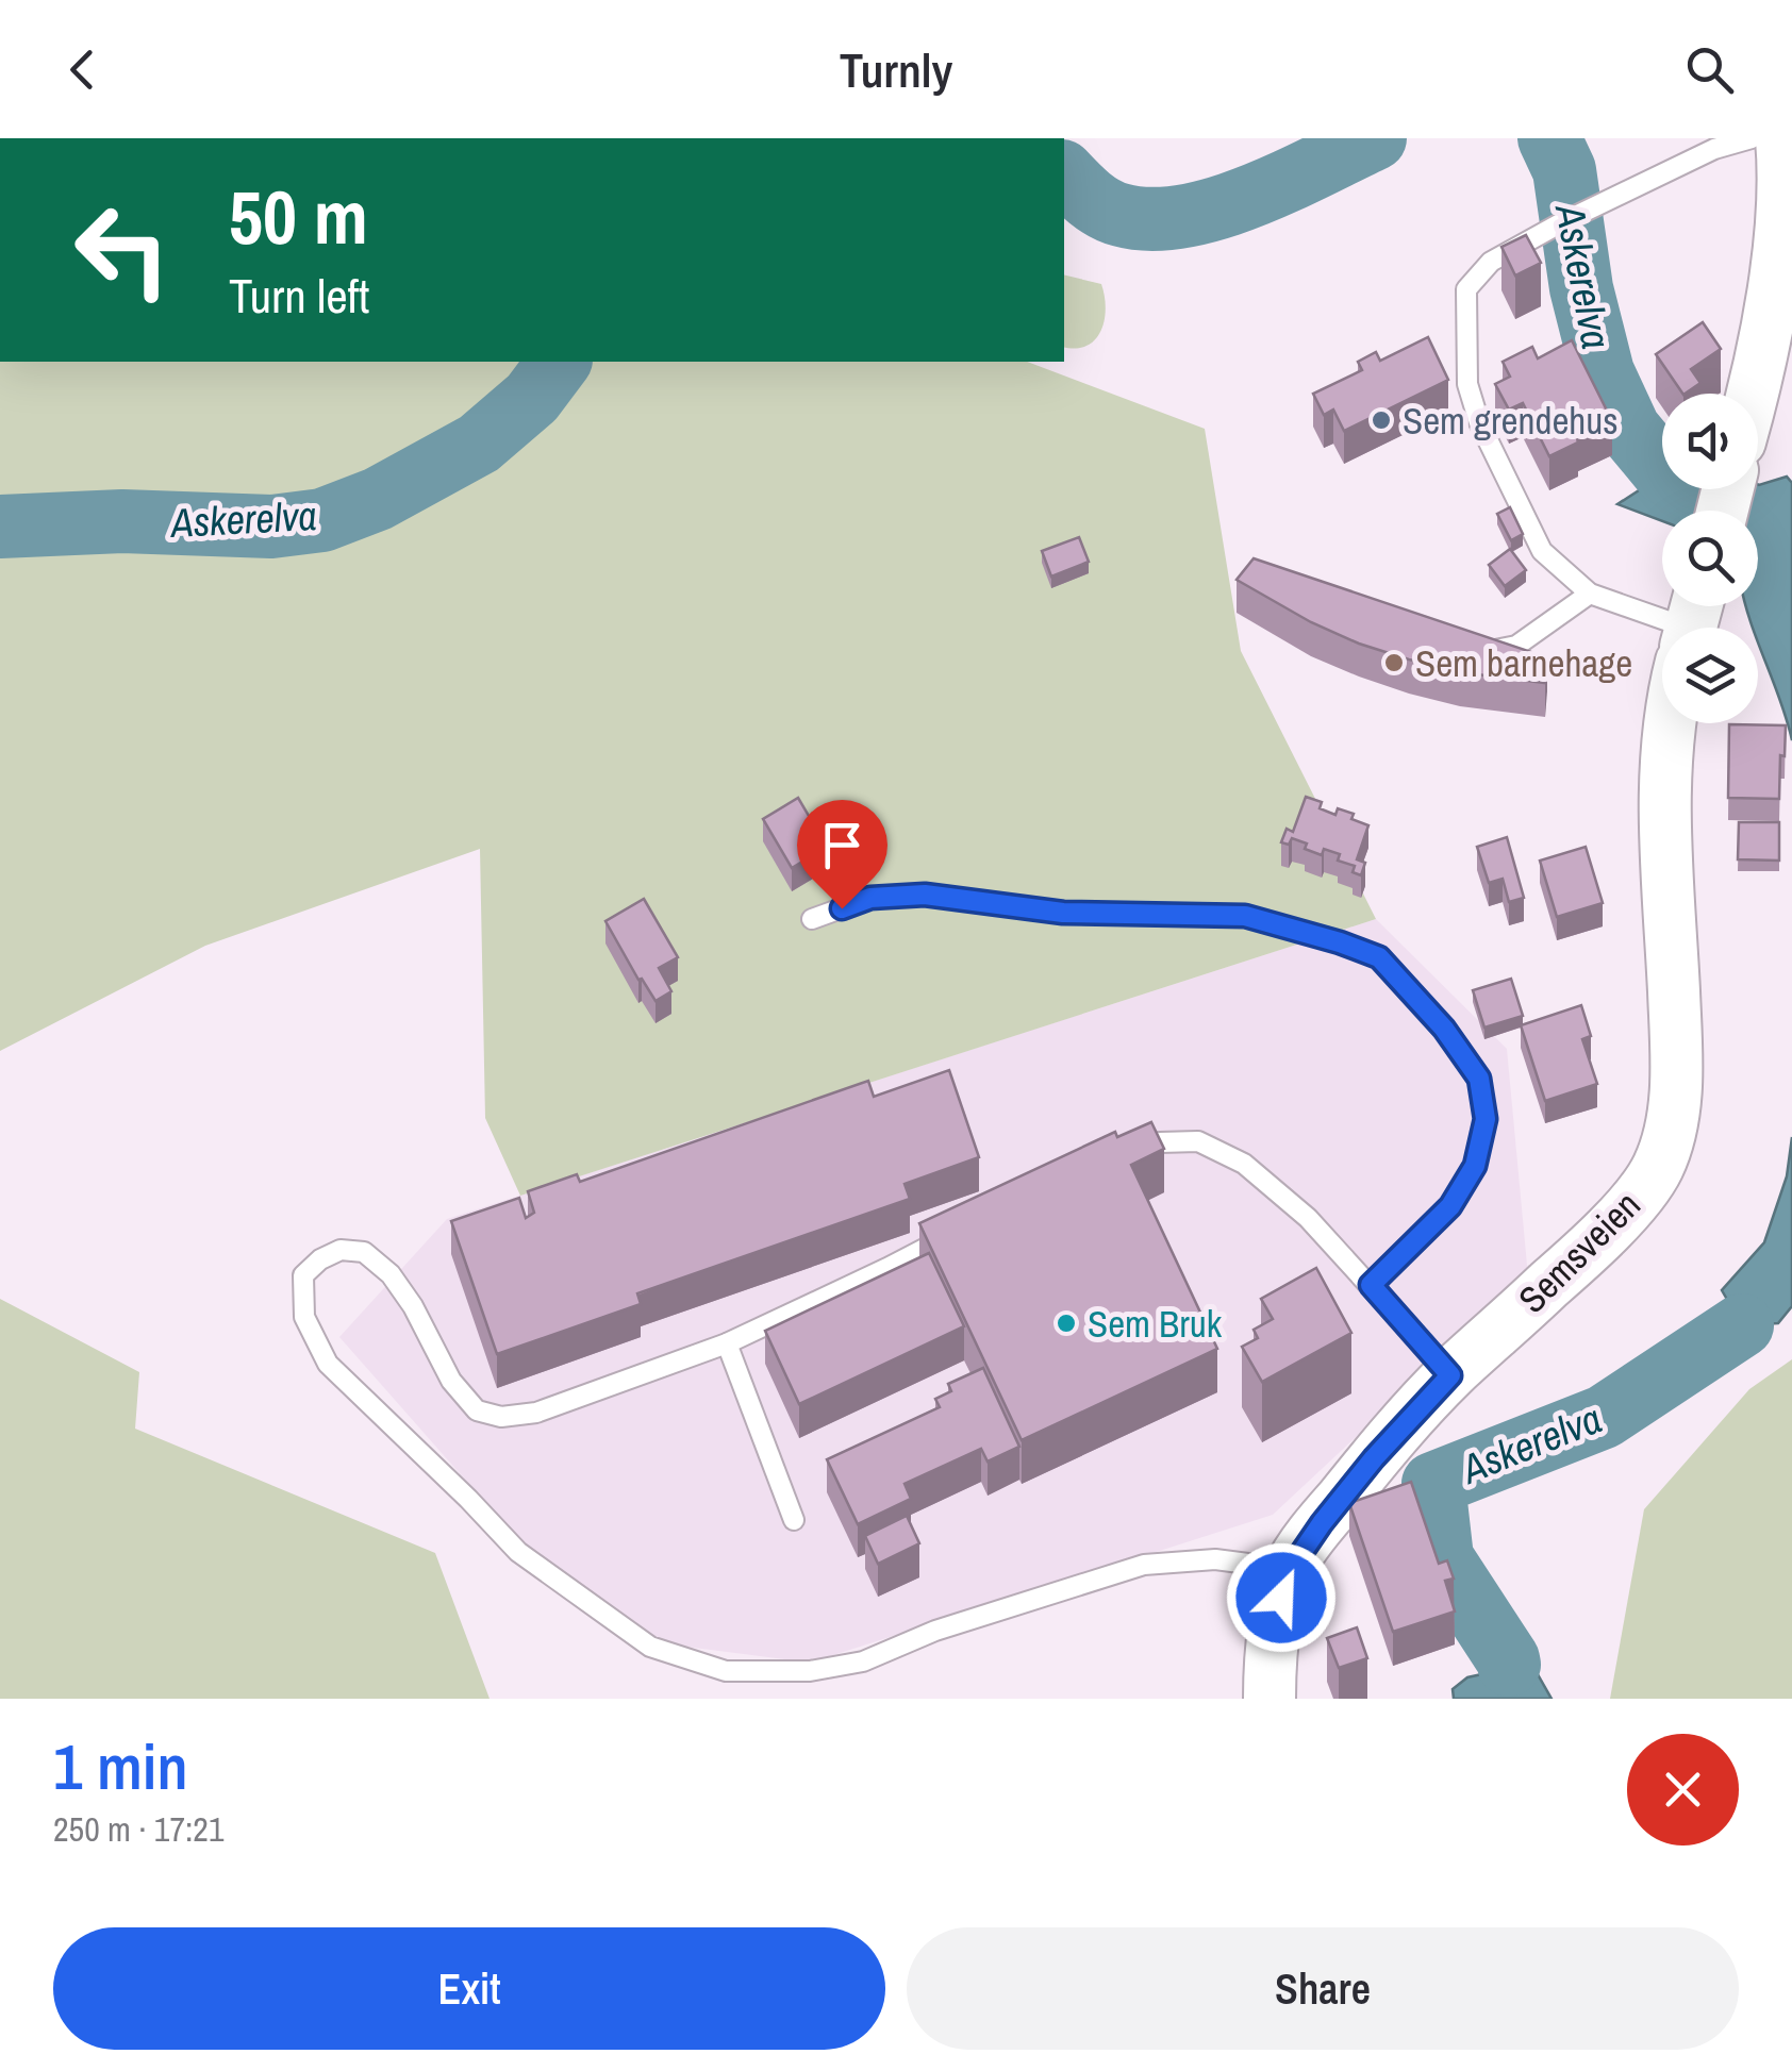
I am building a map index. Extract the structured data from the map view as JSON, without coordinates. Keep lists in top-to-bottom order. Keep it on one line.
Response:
{"streets":{"main road":["Semsveien"]},"water":["Askerelva"],"places":["Sem grendehus","Sem barnehage","Sem Bruk"],"page":{"header":"Turnly","turn":["50 m","Turn left"],"heading":["1 min","250 m · 17:21"],"buttons":["Exit","Share"]}}
